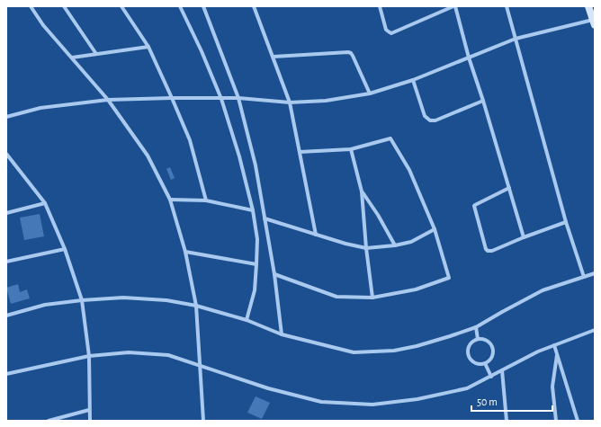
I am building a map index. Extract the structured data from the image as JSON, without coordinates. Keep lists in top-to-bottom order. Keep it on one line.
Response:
{"scale_bar":"50 m"}
